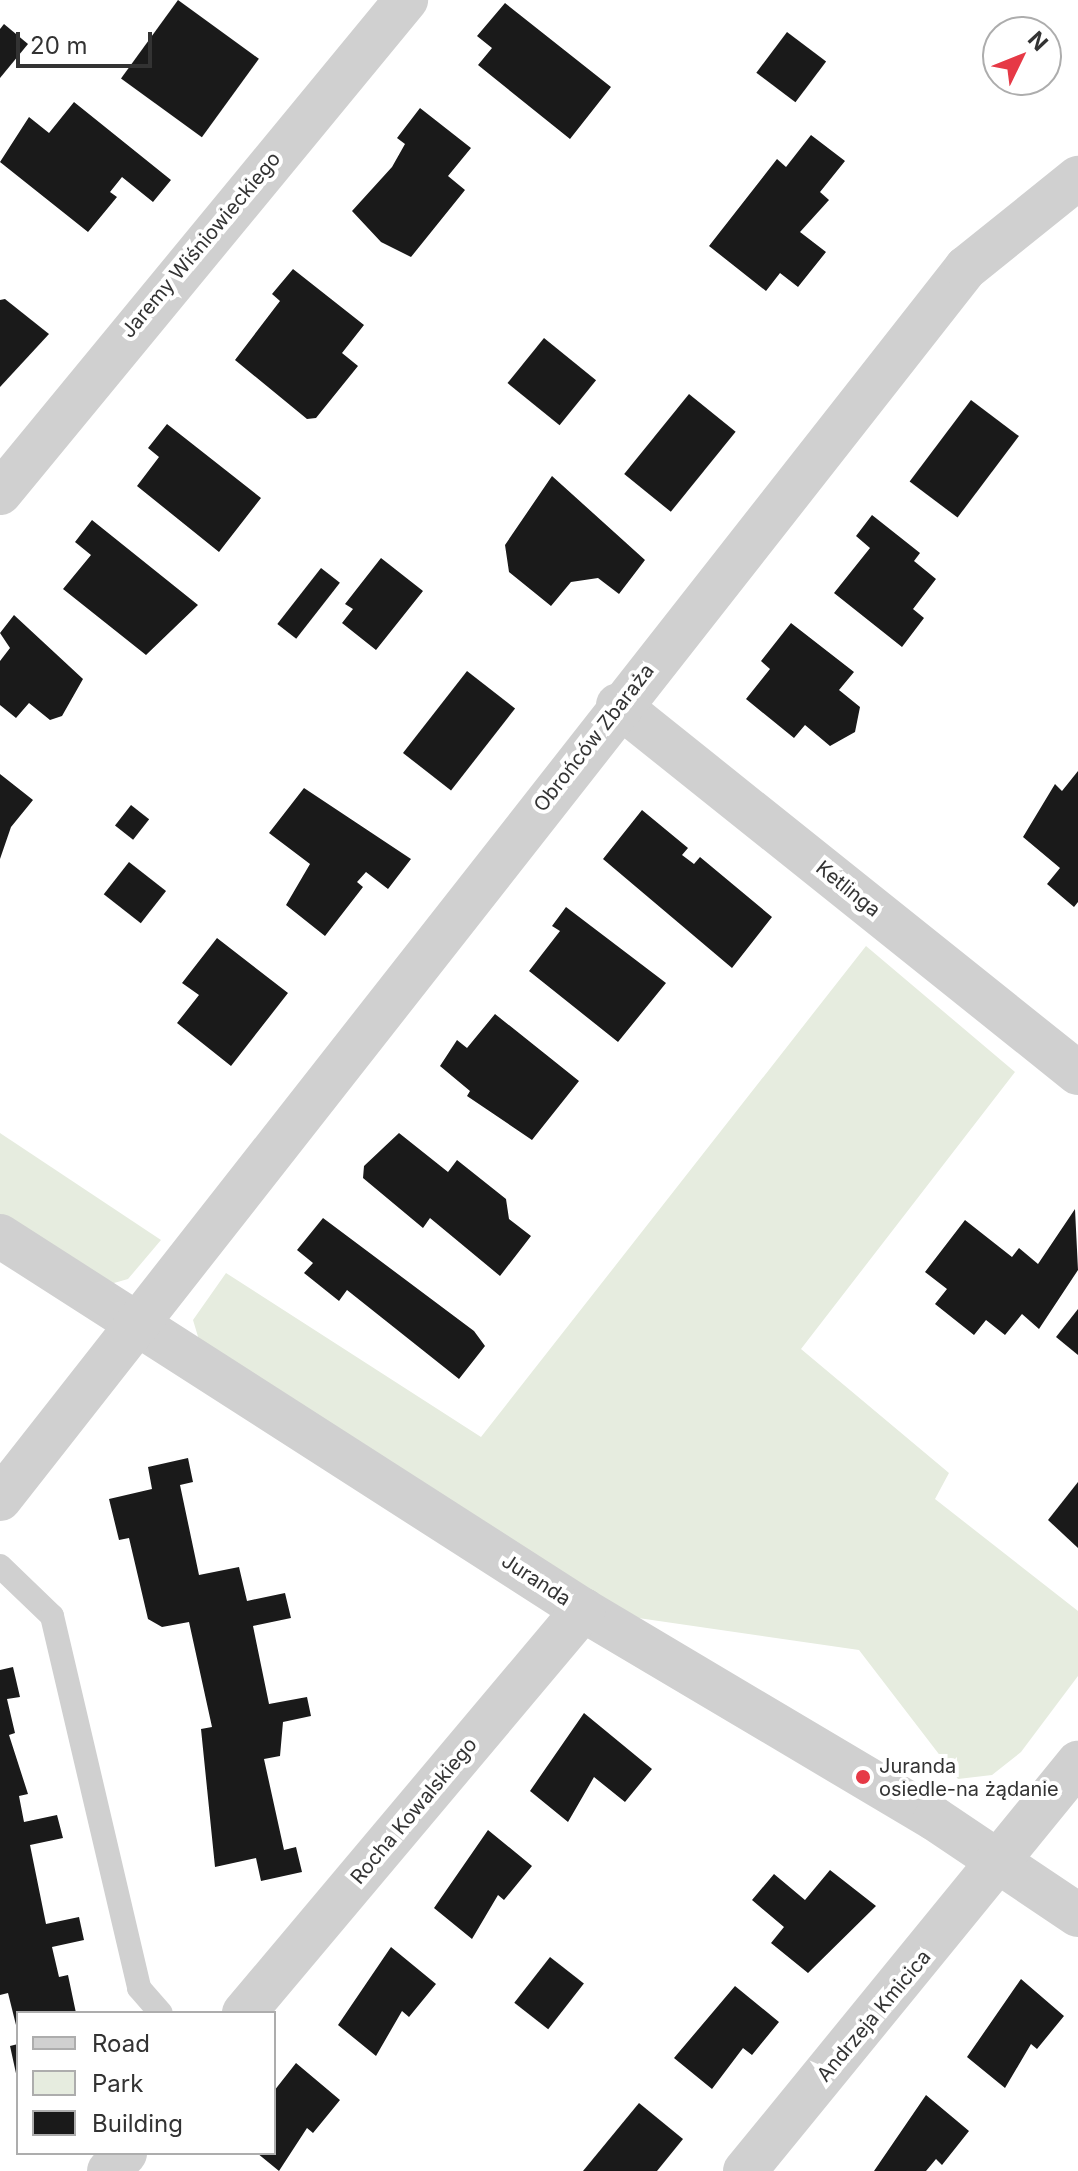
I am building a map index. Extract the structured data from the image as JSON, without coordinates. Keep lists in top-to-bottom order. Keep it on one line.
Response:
{"streets":{"street":["Jaremy Wiśniowieckiego","Obrońców Zbaraża","Ketlinga","Juranda","Rocha Kowalskiego","Andrzeja Kmicica"]},"crossings":[["Obrońców Zbaraża","Ketlinga"],["Obrońców Zbaraża","Juranda"],["Juranda","Rocha Kowalskiego"],["Juranda","Andrzeja Kmicica"]],"places":["Juranda osiedle-na żądanie"],"legend":["Road","Park","Building"],"scale_bar":"20 m","north":"top right"}
